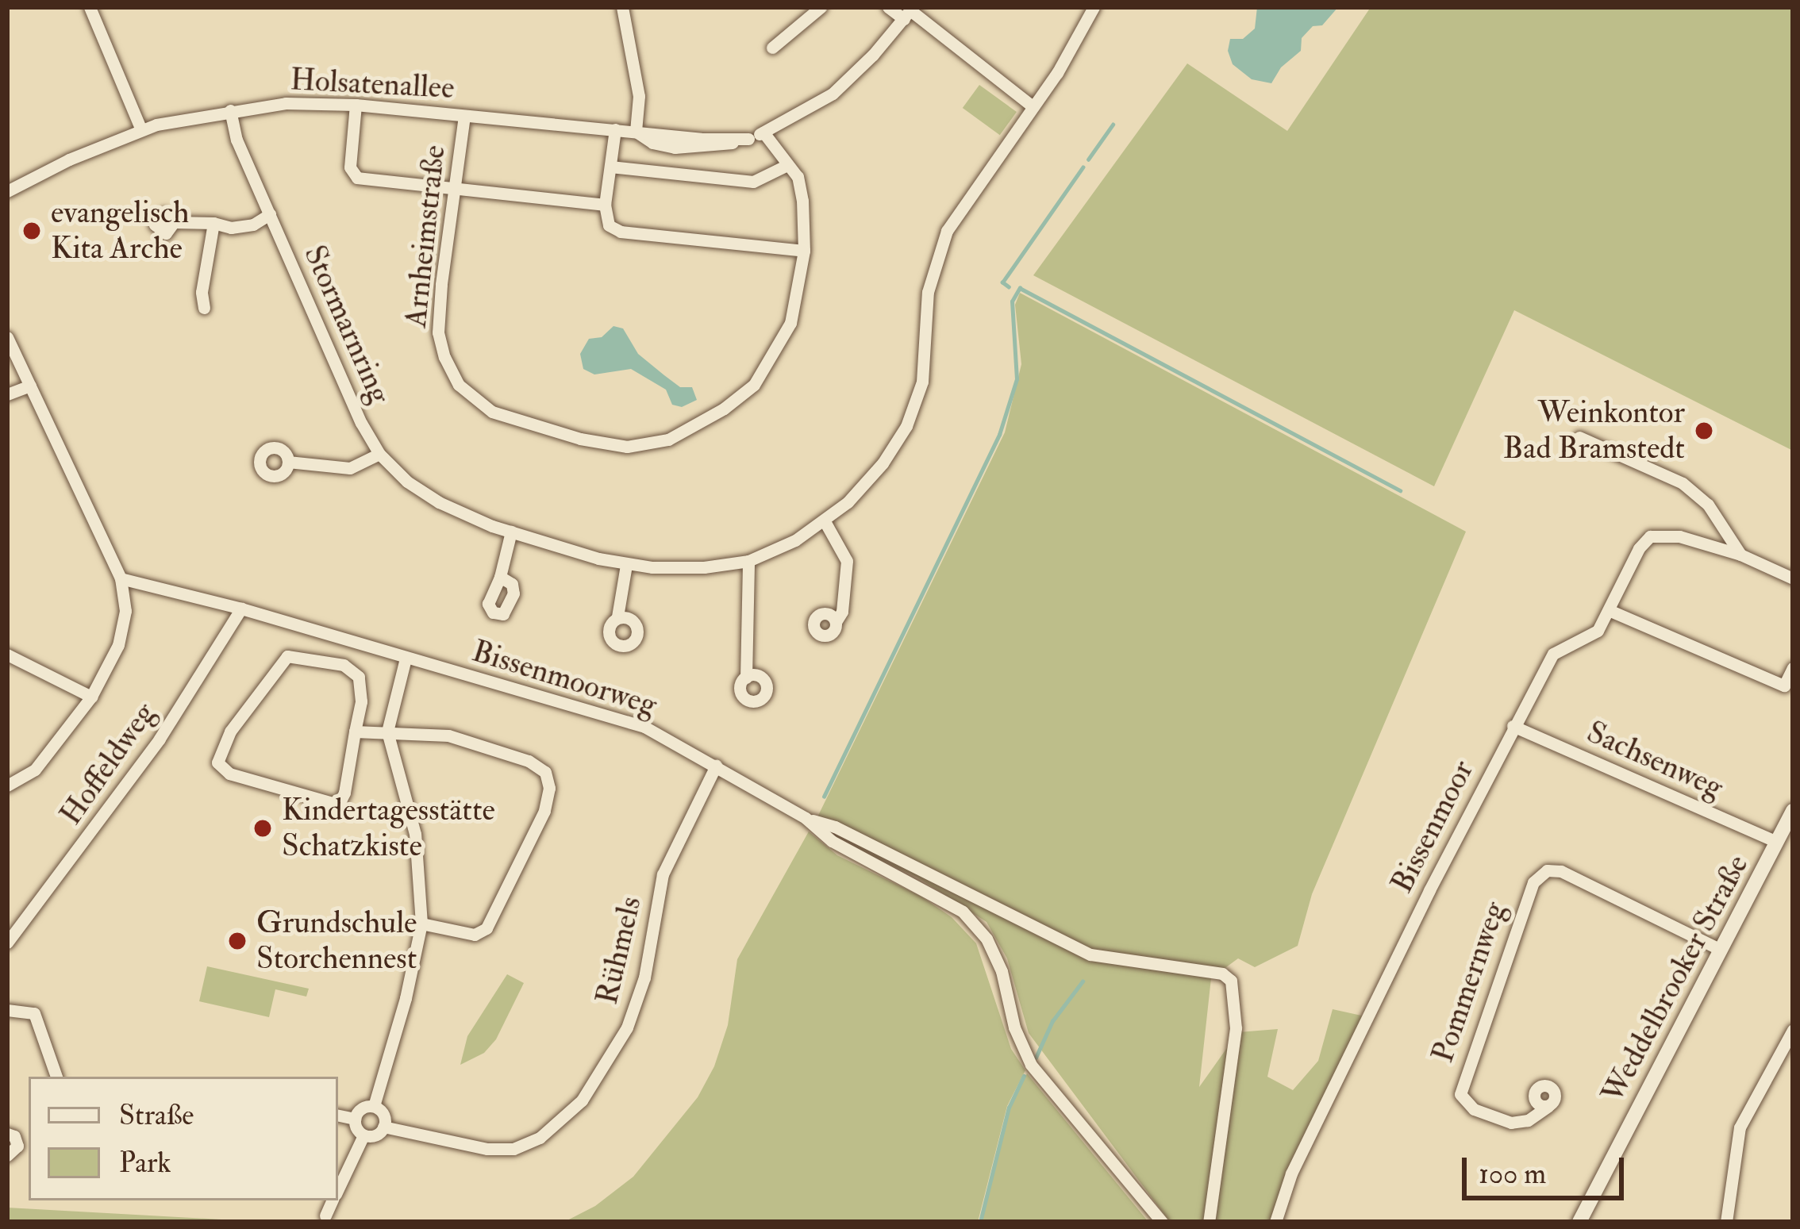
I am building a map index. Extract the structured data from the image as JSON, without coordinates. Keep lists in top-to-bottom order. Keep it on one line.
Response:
{"streets":{"street":["Holsatenallee","Arnheimstraße","Stormarnring","Bissenmoorweg","Sachsenweg","Hoffeldweg","Bissenmoor","Rühmels","Weddelbrooker Straße","Pommernweg"]},"crossings":[["Holsatenallee","Arnheimstraße"],["Holsatenallee","Stormarnring"],["Bissenmoorweg","Hoffeldweg"],["Bissenmoorweg","Rühmels"],["Sachsenweg","Bissenmoor"],["Sachsenweg","Weddelbrooker Straße"],["Weddelbrooker Straße","Pommernweg"]],"places":["evangelisch Kita Arche","Weinkontor Bad Bramstedt","Kindertagesstätte Schatzkiste","Grundschule Storchennest"],"legend":["Straße","Park"],"scale_bar":"100 m"}
